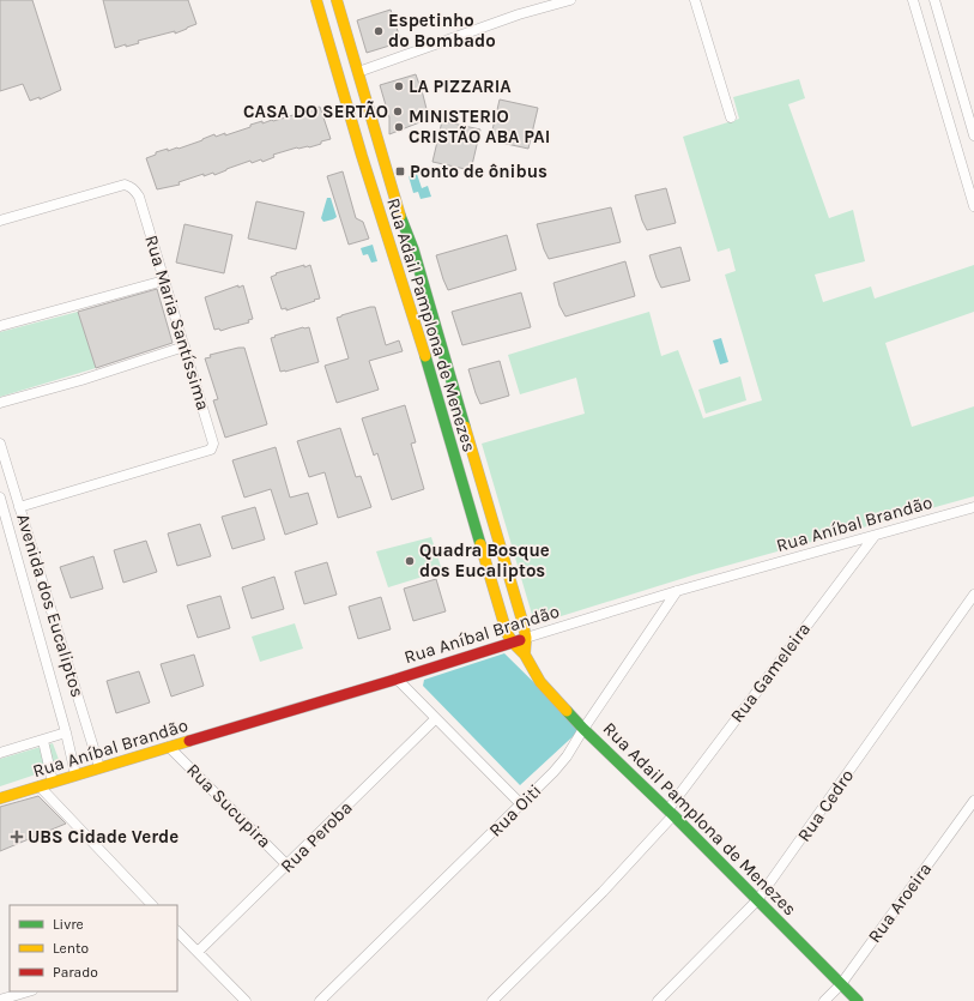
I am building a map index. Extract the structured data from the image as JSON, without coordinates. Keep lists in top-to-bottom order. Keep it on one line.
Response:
{"streets":{"main road":["Rua Adail Pamplona de Menezes","Rua Aníbal Brandão"],"street":["Rua Maria Santíssima","Avenida dos Eucaliptos","Rua Gameleira","Rua Sucupira","Rua Cedro","Rua Oiti","Rua Peroba","Rua Aroeira"]},"crossings":[["Rua Maria Santíssima","Avenida dos Eucaliptos"],["Rua Adail Pamplona de Menezes","Rua Aníbal Brandão"],["Rua Adail Pamplona de Menezes","Rua Gameleira"],["Rua Adail Pamplona de Menezes","Rua Cedro"],["Rua Adail Pamplona de Menezes","Rua Oiti"],["Rua Adail Pamplona de Menezes","Rua Aroeira"],["Rua Aníbal Brandão","Avenida dos Eucaliptos"],["Rua Aníbal Brandão","Rua Gameleira"],["Rua Aníbal Brandão","Rua Sucupira"],["Rua Aníbal Brandão","Rua Oiti"],["Rua Sucupira","Rua Peroba"]],"places":{"other":["Espetinho do Bombado","LA PIZZARIA","CASA DO SERTÃO","MINISTERIO CRISTÃO ABA PAI","Quadra Bosque dos Eucaliptos"],"transit":["Ponto de ônibus"],"health":["UBS Cidade Verde"]},"legend":["Livre","Lento","Parado"]}
